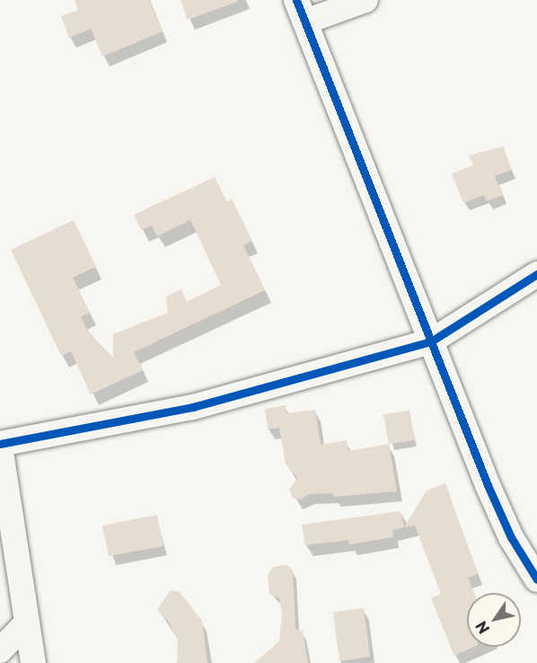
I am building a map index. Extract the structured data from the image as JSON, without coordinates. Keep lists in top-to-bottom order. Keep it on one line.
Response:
{"north":"bottom left"}
